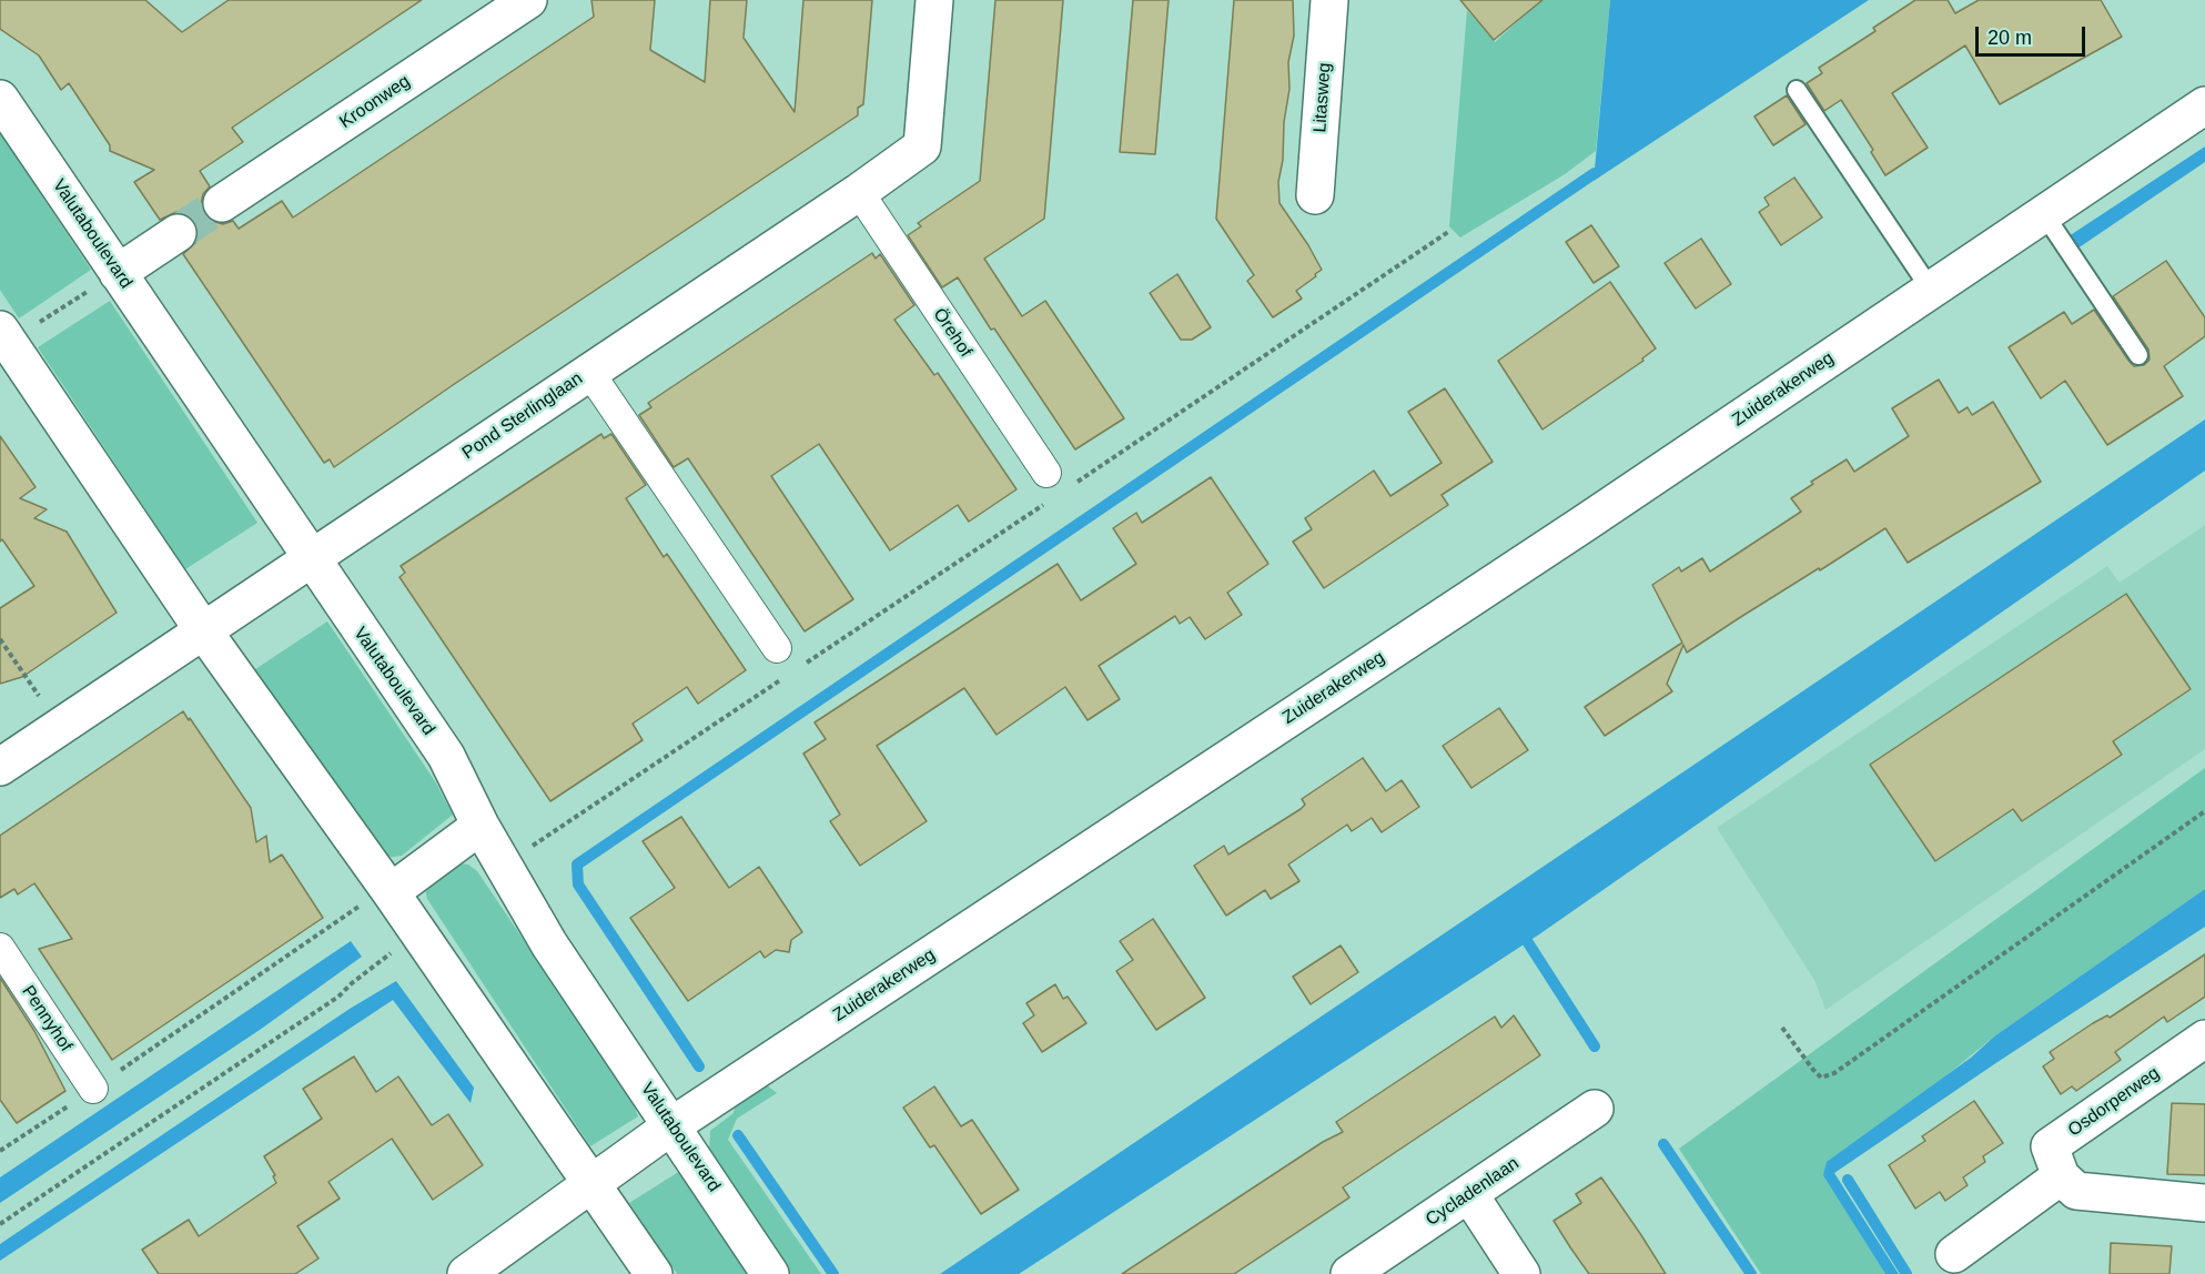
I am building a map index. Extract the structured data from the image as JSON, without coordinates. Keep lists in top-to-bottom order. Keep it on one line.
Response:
{"streets":{"street":["Litasweg","Kroonweg","Valutaboulevard","Örehof","Zuiderakerweg","Pond Sterlinglaan","Pennyhof","Osdorperweg","Cycladenlaan"]},"crossings":[["Valutaboulevard","Zuiderakerweg"],["Valutaboulevard","Pond Sterlinglaan"],["Örehof","Pond Sterlinglaan"]],"scale_bar":"20 m"}
